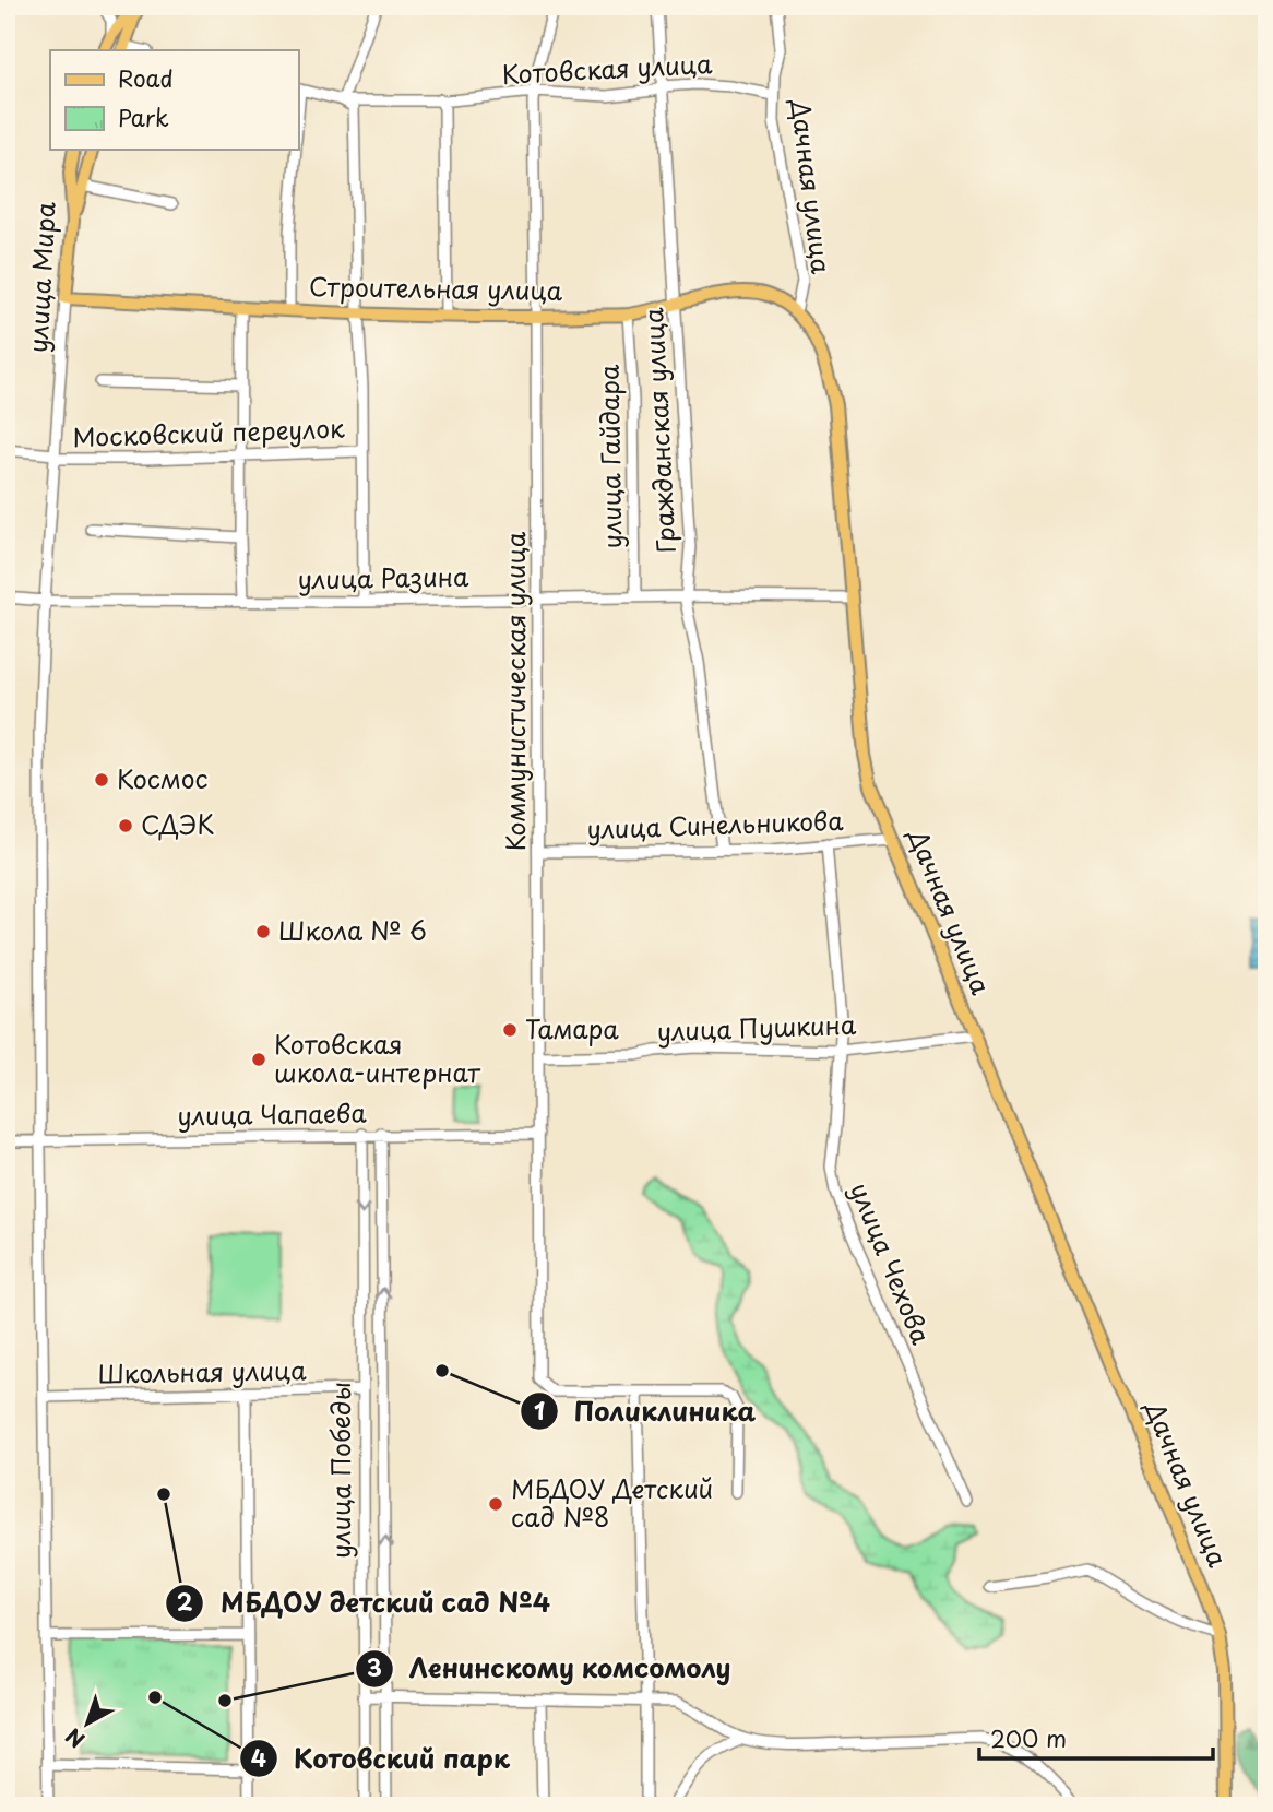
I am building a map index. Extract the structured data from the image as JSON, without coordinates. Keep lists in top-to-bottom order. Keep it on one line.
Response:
{"streets":{"main road":["Дачная улица","улица Мира","Строительная улица"],"street":["Котовская улица","Гражданская улица","Московский переулок","улица Гайдара","улица Разина","Коммунистическая улица","улица Синельникова","улица Пушкина","улица Чапаева","улица Чехова","Школьная улица","улица Победы"]},"crossings":[["Котовская улица","Дачная улица"],["Котовская улица","Гражданская улица"],["Котовская улица","Коммунистическая улица"],["Дачная улица","Строительная улица"],["Дачная улица","улица Разина"],["Дачная улица","улица Синельникова"],["Дачная улица","улица Пушкина"],["улица Мира","Строительная улица"],["улица Мира","Московский переулок"],["улица Мира","улица Разина"],["улица Мира","улица Чапаева"],["улица Мира","Школьная улица"],["Строительная улица","Гражданская улица"],["Строительная улица","улица Гайдара"],["Строительная улица","Коммунистическая улица"],["Гражданская улица","улица Разина"],["Гражданская улица","улица Синельникова"],["улица Гайдара","улица Разина"],["улица Разина","Коммунистическая улица"],["Коммунистическая улица","улица Синельникова"],["Коммунистическая улица","улица Пушкина"],["Коммунистическая улица","улица Чапаева"],["улица Синельникова","улица Чехова"],["улица Пушкина","улица Чехова"],["улица Чапаева","улица Победы"],["Школьная улица","улица Победы"]],"places":["Космос","СДЭК","Школа № 6","Тамара","Котовская школа-интернат","Поликлиника","МБДОУ детский сад №4","МБДОУ Детский сад №8","Котовский парк","Ленинскому комсомолу"],"legend":["Road","Park"],"scale_bar":"200 m","north":"bottom left"}
